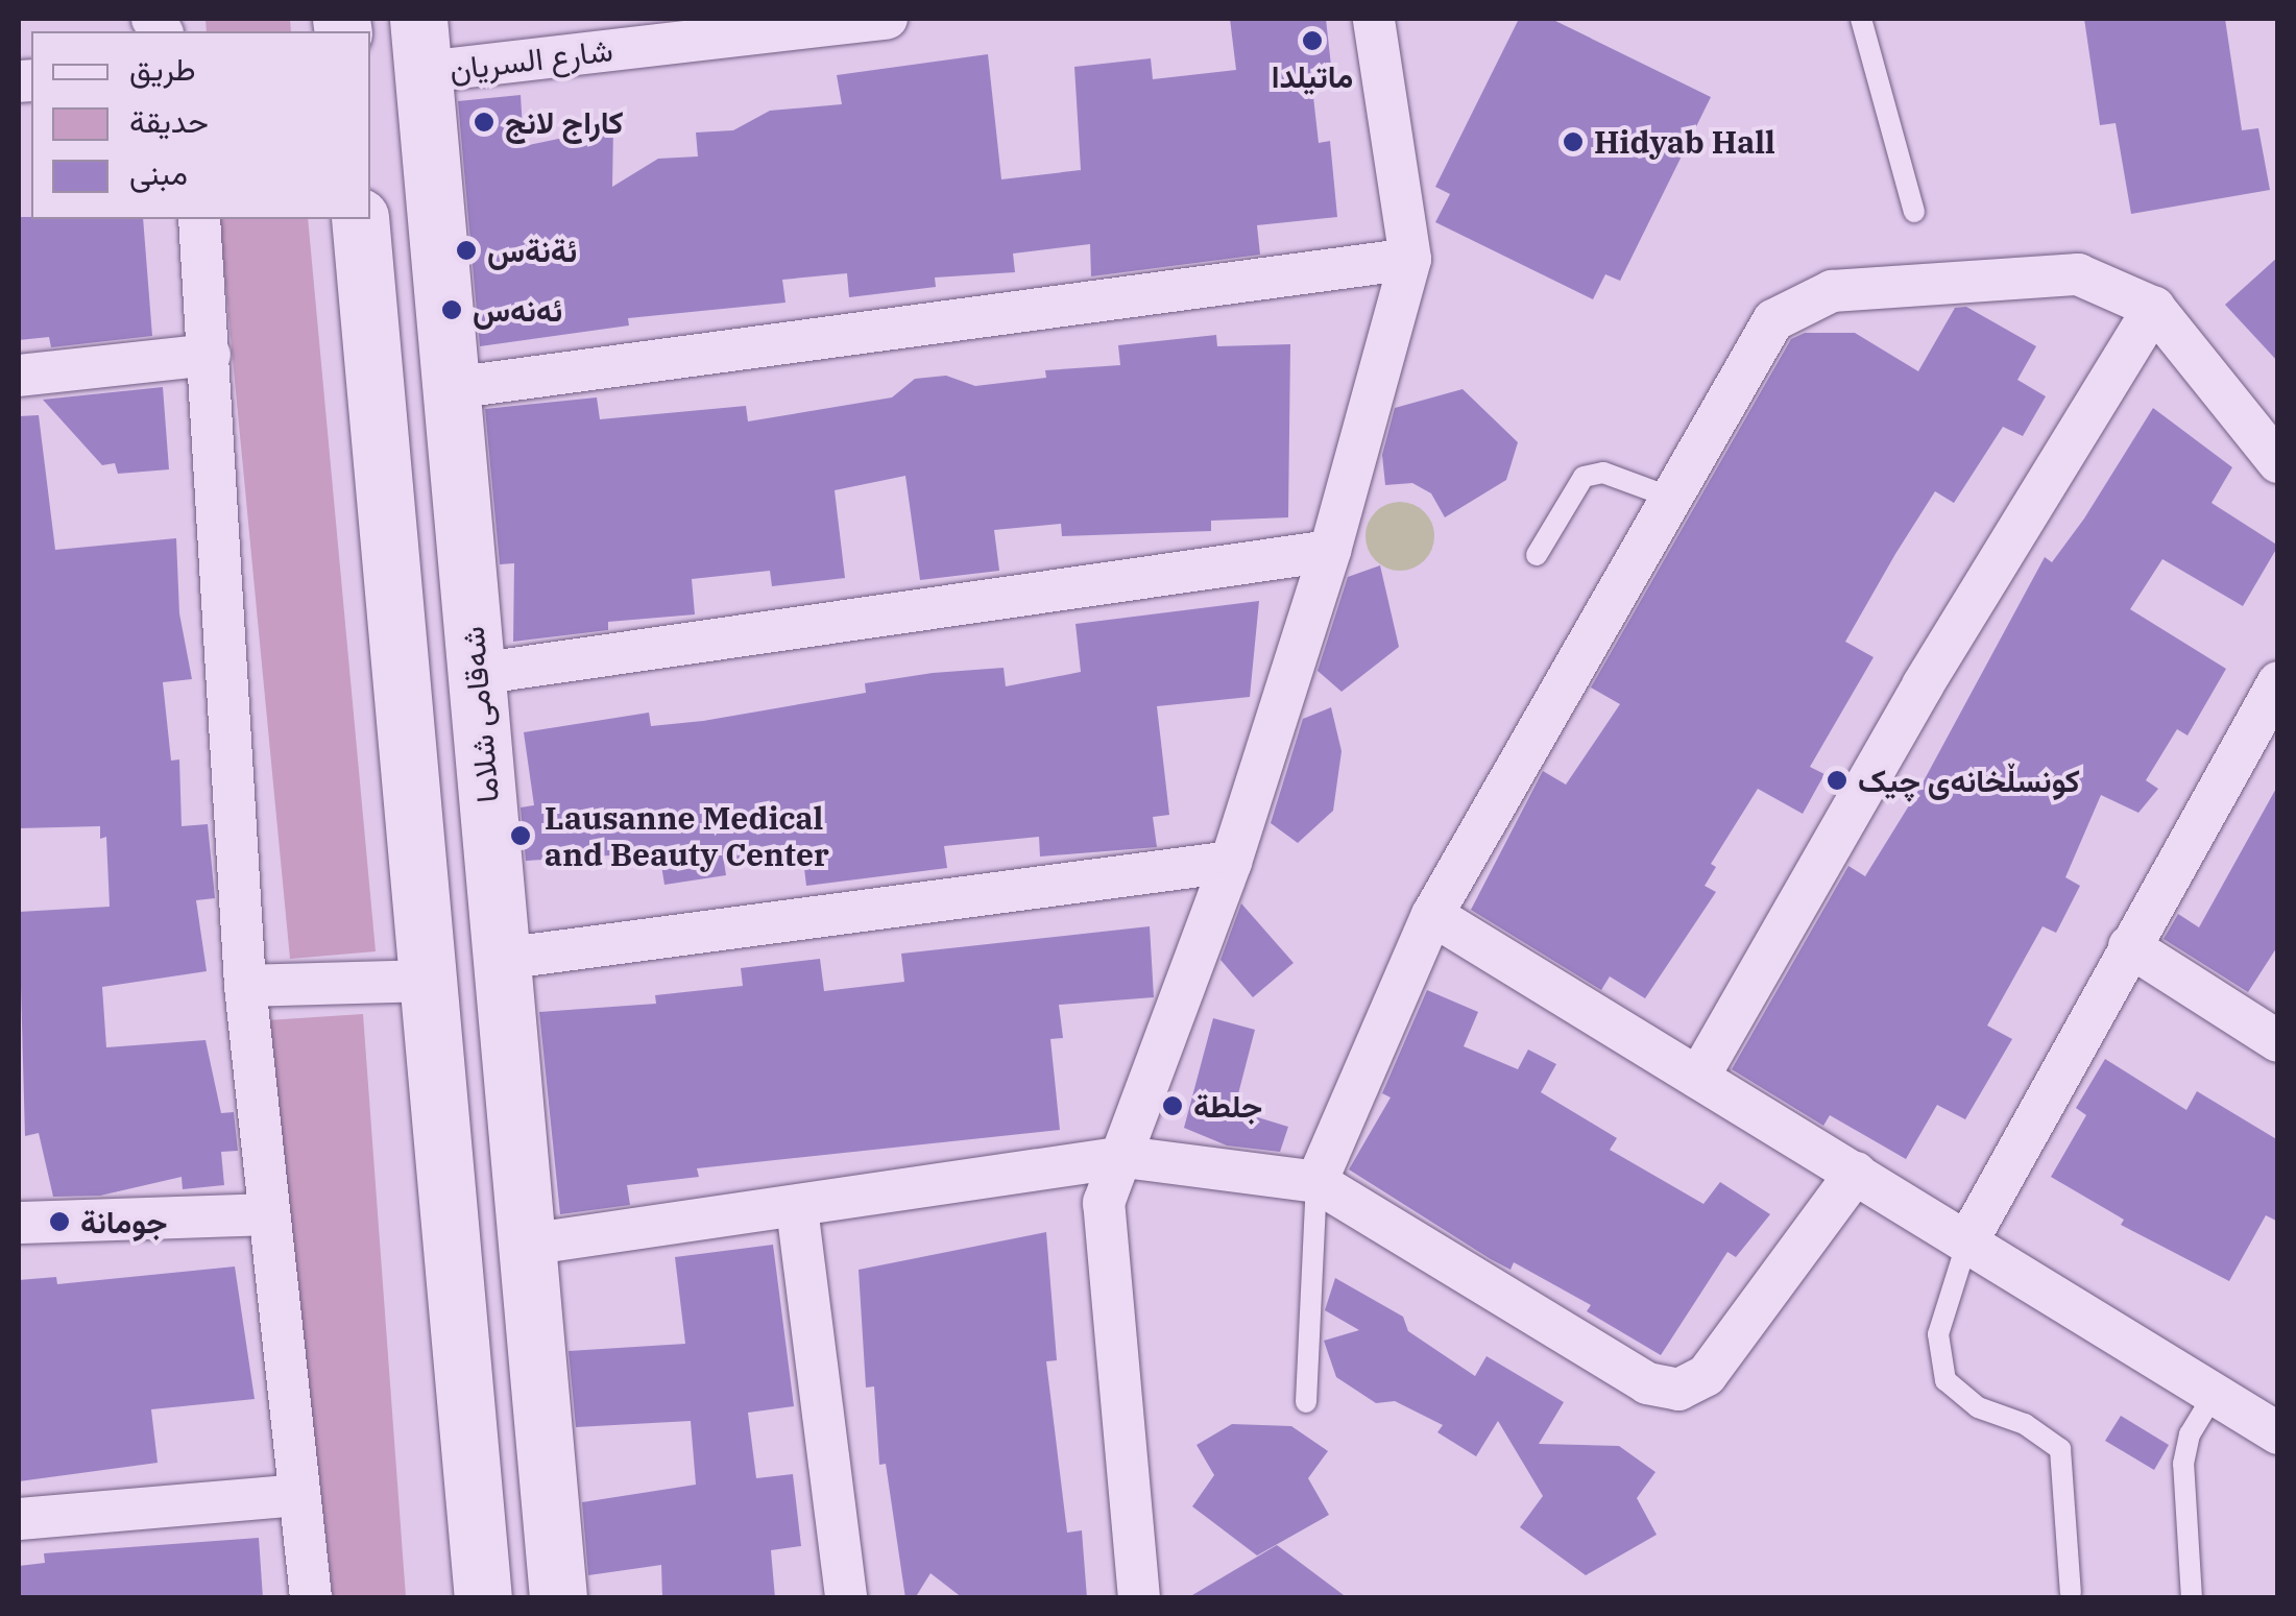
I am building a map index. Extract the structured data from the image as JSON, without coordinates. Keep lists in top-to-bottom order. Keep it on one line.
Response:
{"streets":{"main road":["شەقامی شلاما"],"street":["شارع السريان"]},"crossings":[["شارع السريان","شەقامی شلاما"]],"places":["ماتیلدا","كاراج لانج","Hidyab Hall","ئةنةس","ئەنەس","کونسڵخانەی چیک","Lausanne Medical and Beauty Center","جلطة","جومانة"],"legend":["طريق","حديقة","مبنى"]}
